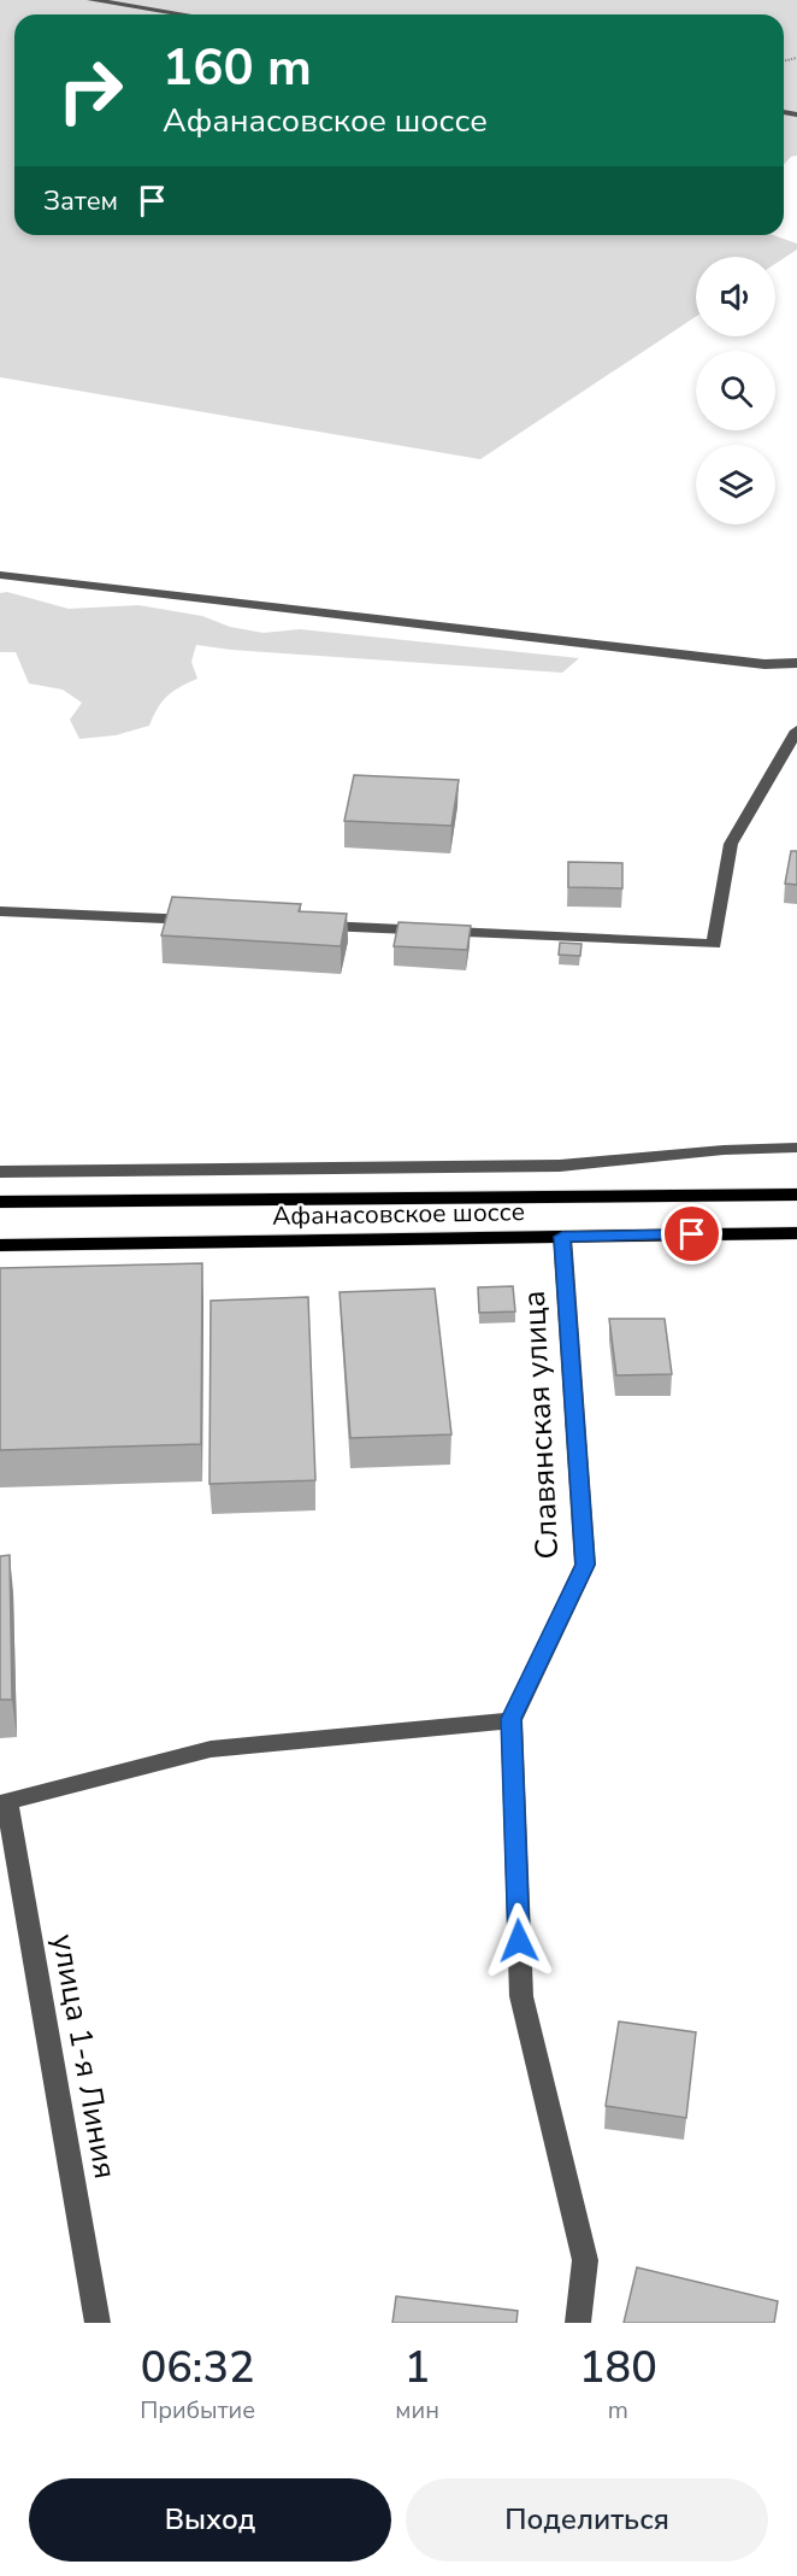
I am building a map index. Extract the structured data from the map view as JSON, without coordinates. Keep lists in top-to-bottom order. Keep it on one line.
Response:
{"streets":{"main road":["Афанасовское шоссе"],"street":["Славянская улица","улица 1-я Линия"]},"crossings":[["Афанасовское шоссе","Славянская улица"]],"page":{"turn":["160 m","Афанасовское шоссе"],"then":"Затем","eta":["06:32","Прибытие","1","мин","180","m"],"buttons":["Выход","Поделиться"]}}
